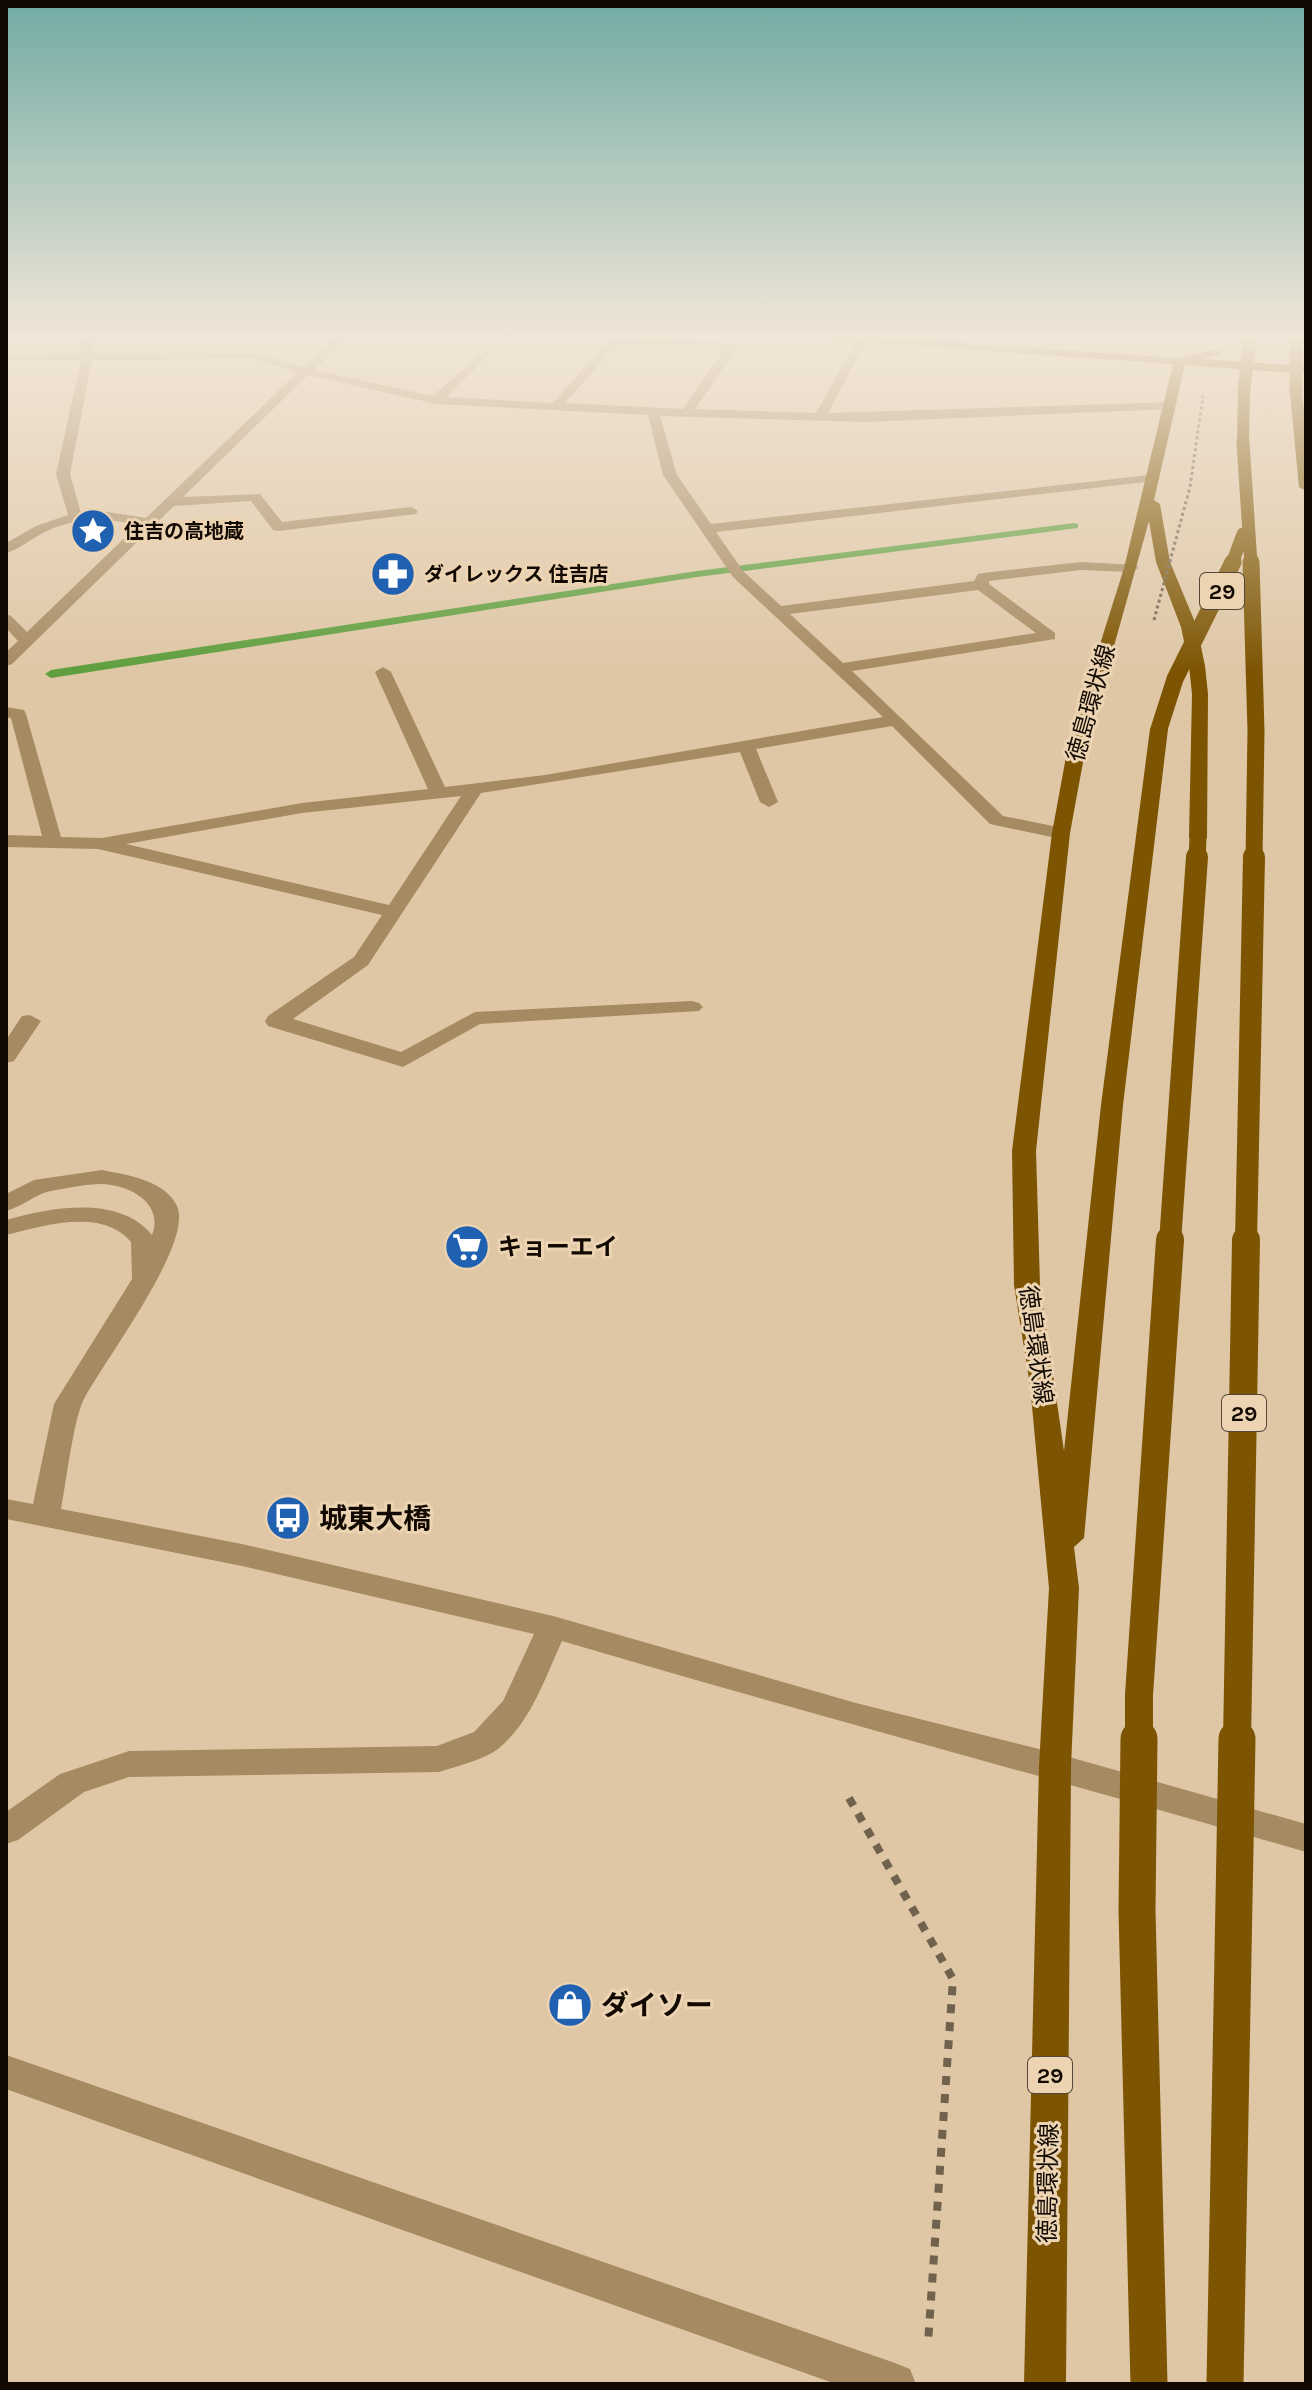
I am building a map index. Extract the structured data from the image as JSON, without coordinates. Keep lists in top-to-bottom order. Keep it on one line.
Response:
{"streets":{"main road":["29","徳島環状線"]},"crossings":[["29","徳島環状線"]],"places":{"place":["住吉の高地蔵"],"pharmacy":["ダイレックス 住吉店"],"supermarket":["キョーエイ"],"bus stop":["城東大橋"],"shop":["ダイソー"]}}
